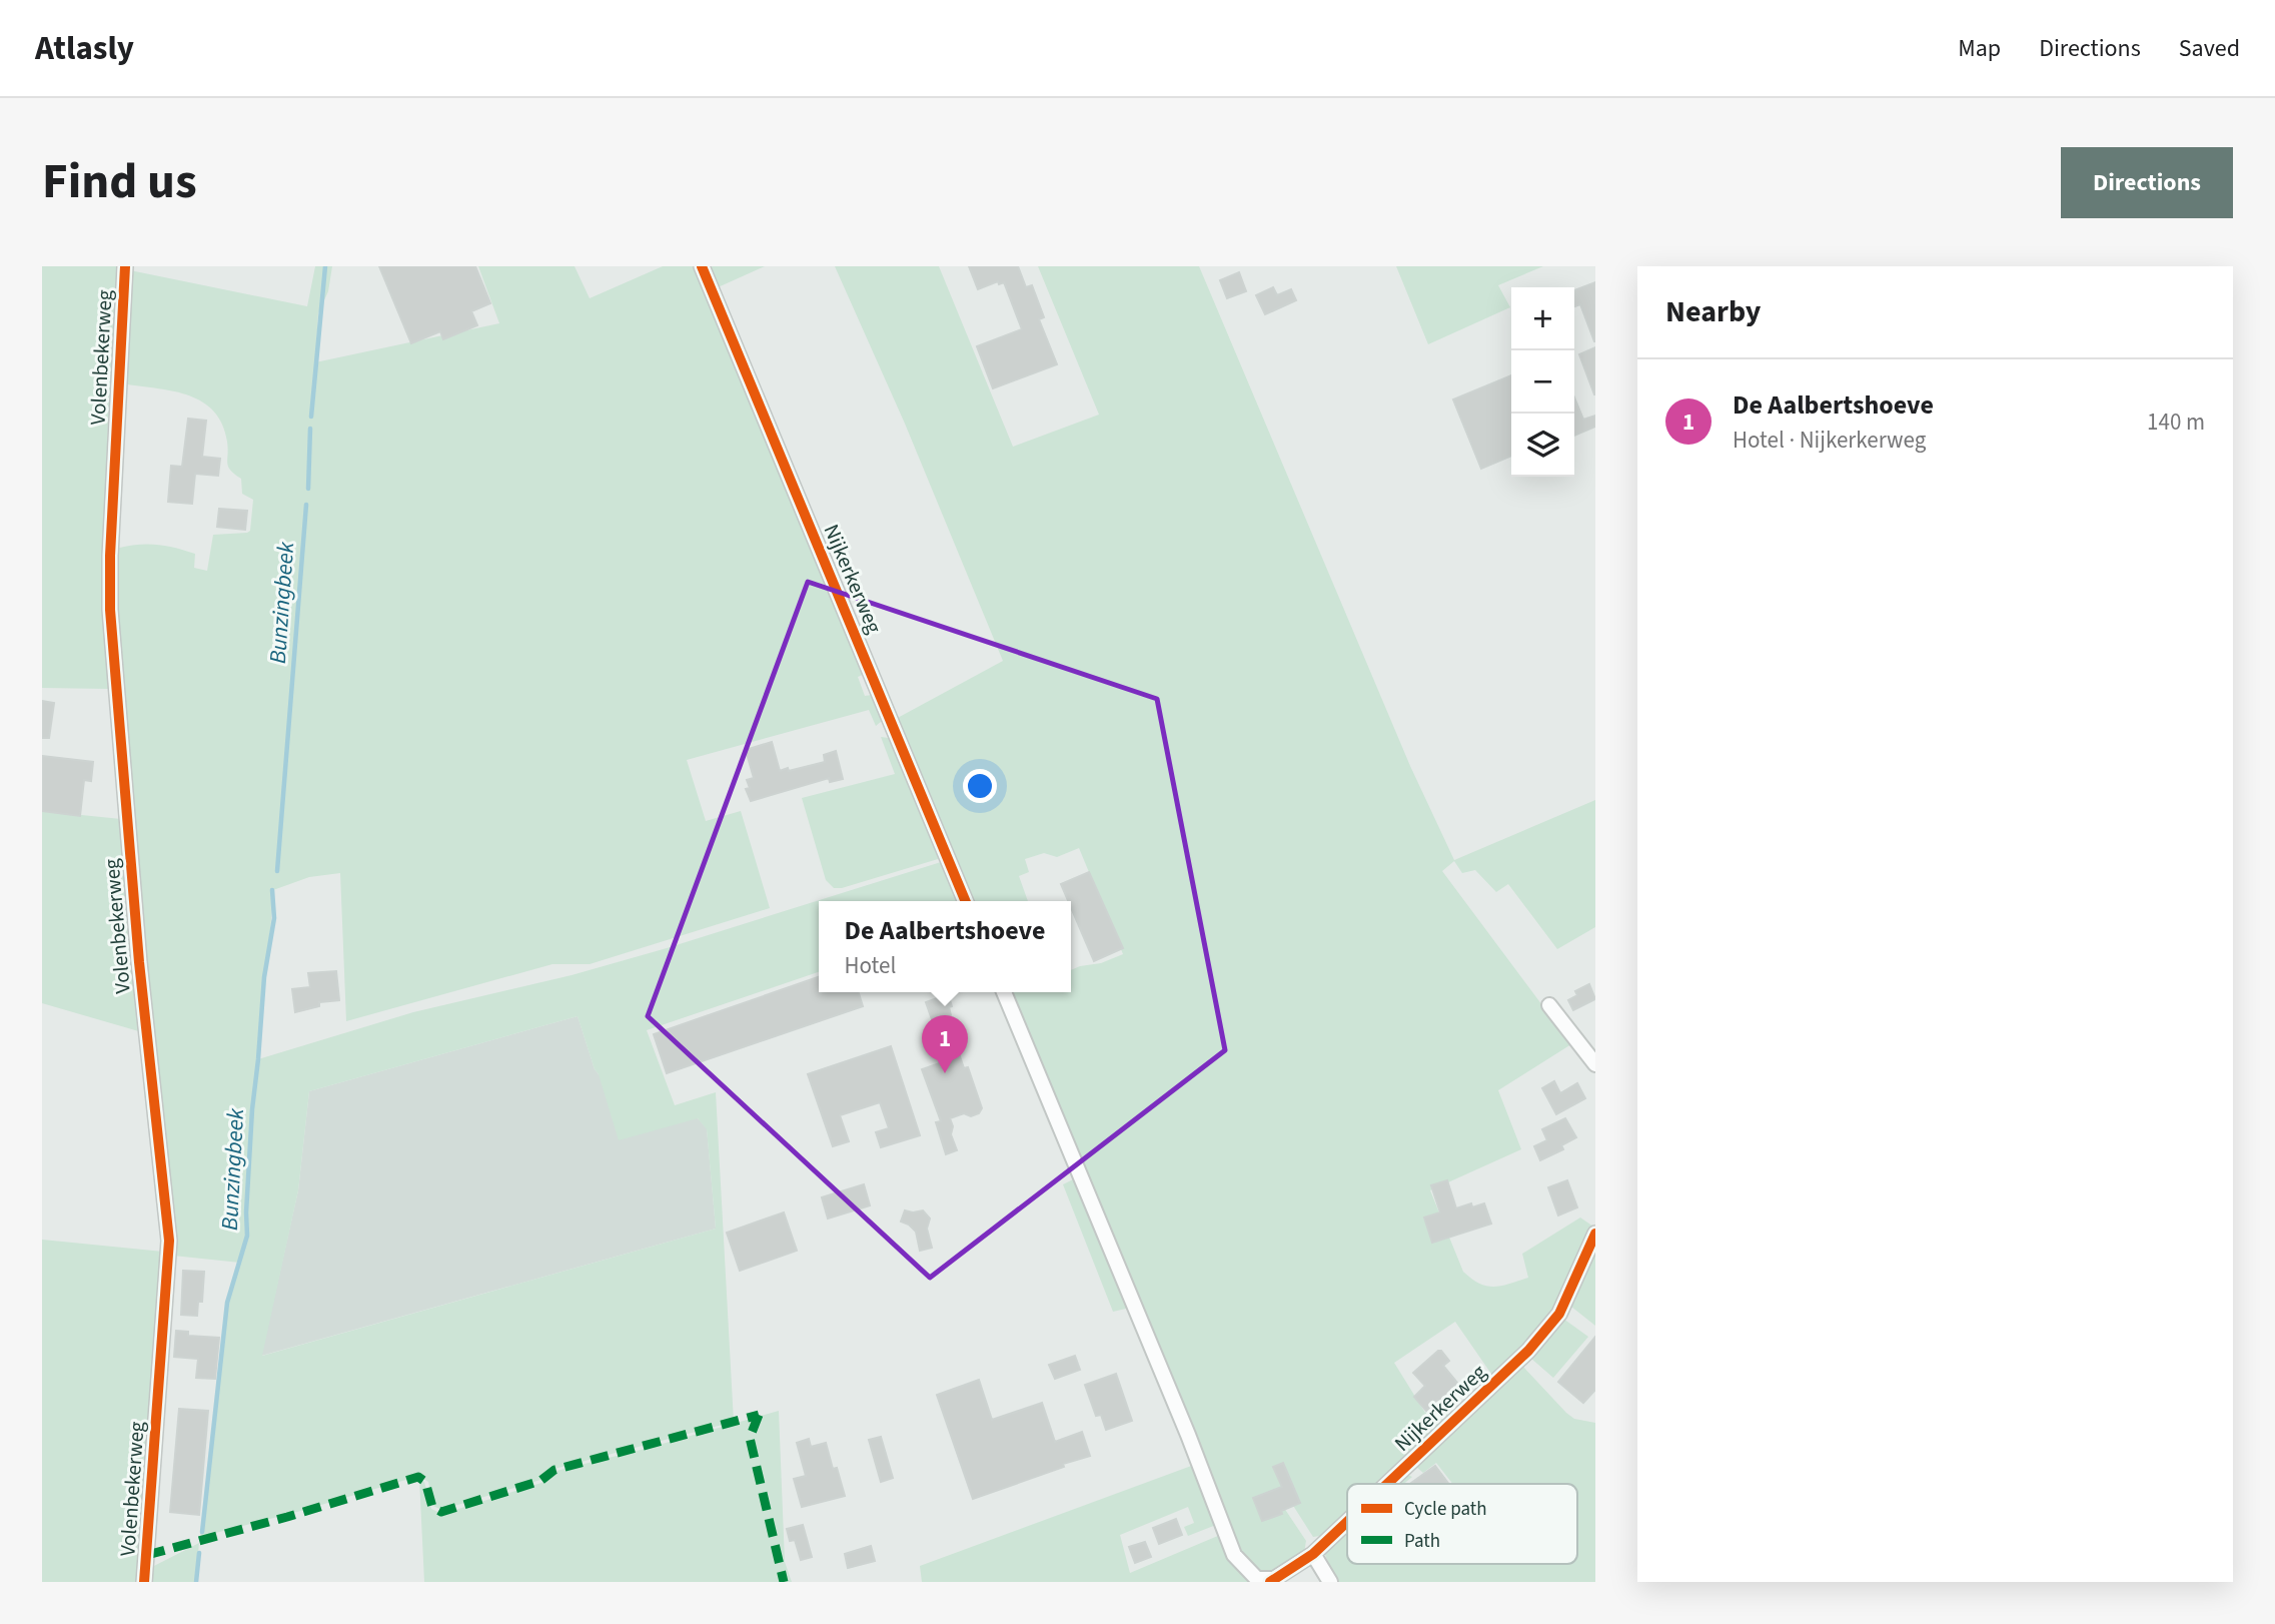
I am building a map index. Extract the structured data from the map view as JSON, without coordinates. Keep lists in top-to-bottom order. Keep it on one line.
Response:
{"streets":{"street":["Volenbekerweg","Nijkerkerweg"]},"water":["Bunzingbeek"],"legend":["Cycle path","Path"],"page":{"header":"Atlasly","nav":["Map","Directions","Saved"],"title":"Find us","buttons":"Directions","heading":"Nearby","map_buttons":["+","−"],"list":[{"mark":"1","name":"De Aalbertshoeve","note":"Hotel · Nijkerkerweg","value":"140 m"}],"popup":["De Aalbertshoeve","Hotel"],"pins":"1"}}
